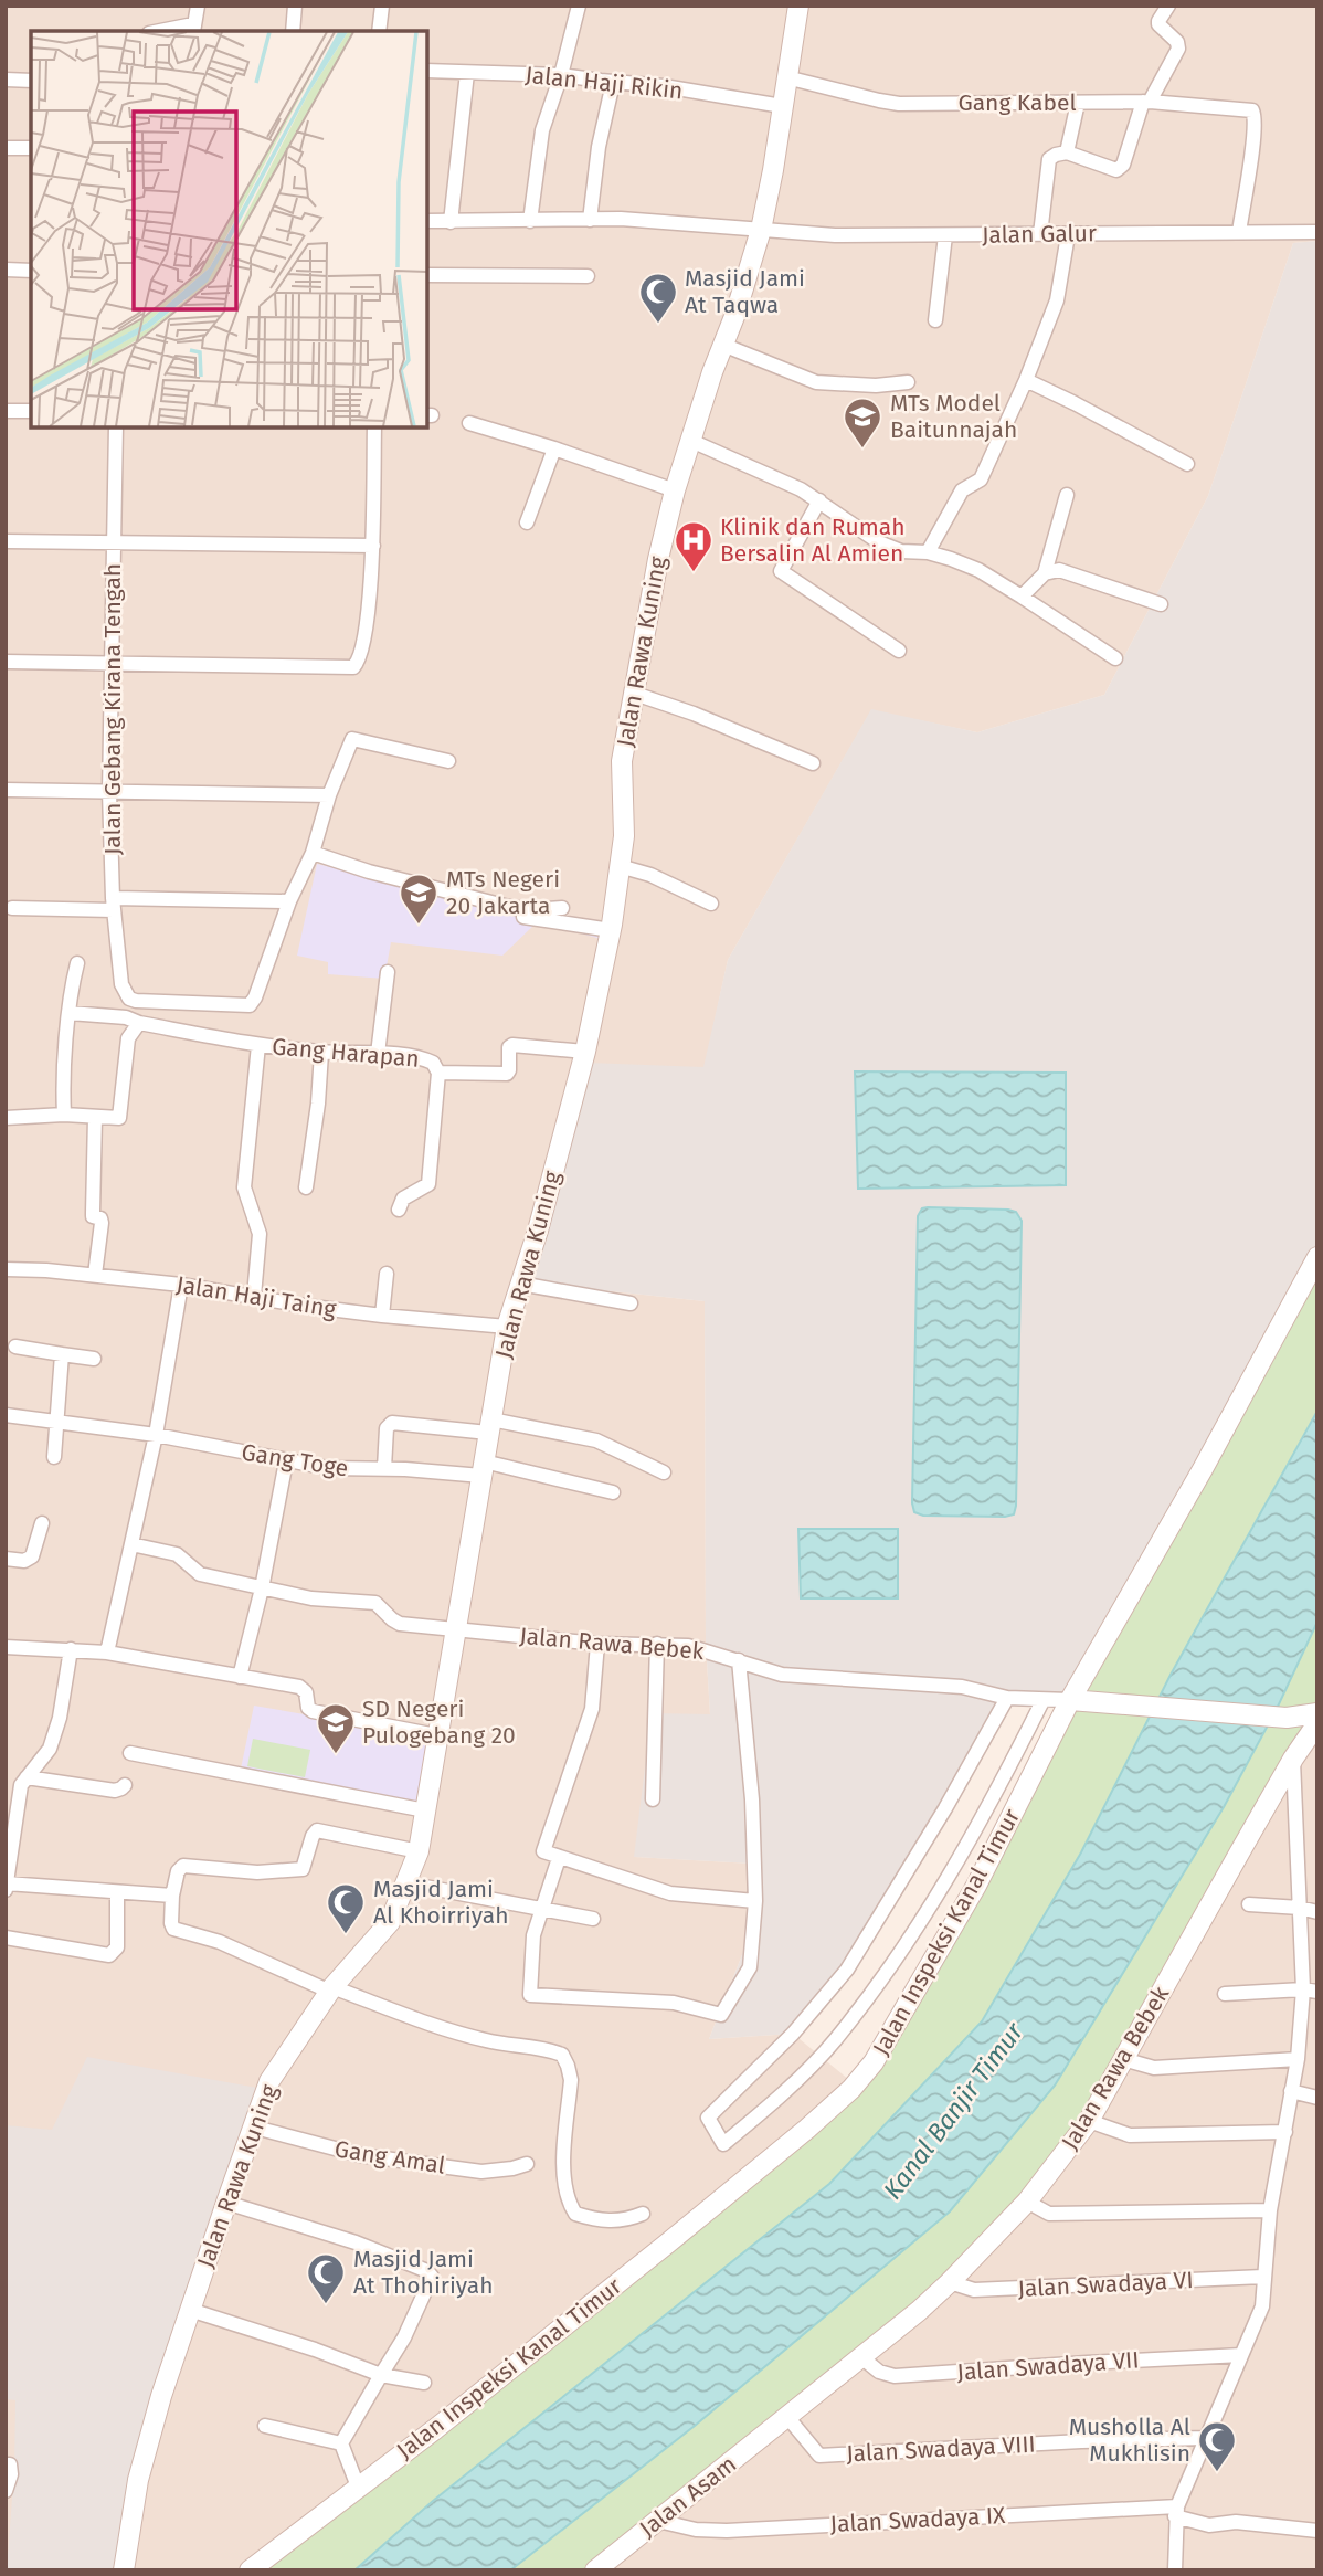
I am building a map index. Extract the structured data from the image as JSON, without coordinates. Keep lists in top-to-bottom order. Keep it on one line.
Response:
{"streets":{"street":["Jalan Haji Rikin","Gang Kabel","Jalan Galur","Jalan Rawa Kuning","Jalan Gebang Kirana Tengah","Gang Harapan","Jalan Haji Taing","Gang Toge","Jalan Rawa Bebek","Jalan Inspeksi Kanal Timur","Gang Amal","Jalan Swadaya VI","Jalan Swadaya VII","Jalan Swadaya VIII","Jalan Asam","Jalan Swadaya IX"]},"crossings":[["Jalan Haji Rikin","Jalan Rawa Kuning"],["Gang Kabel","Jalan Galur"],["Gang Kabel","Jalan Rawa Kuning"],["Jalan Galur","Jalan Rawa Kuning"],["Jalan Rawa Kuning","Gang Harapan"],["Jalan Rawa Kuning","Jalan Haji Taing"],["Jalan Rawa Kuning","Gang Toge"],["Jalan Rawa Kuning","Jalan Rawa Bebek"],["Jalan Rawa Kuning","Gang Amal"],["Jalan Rawa Bebek","Jalan Inspeksi Kanal Timur"],["Jalan Rawa Bebek","Jalan Swadaya VI"],["Jalan Rawa Bebek","Jalan Swadaya VII"],["Jalan Rawa Bebek","Jalan Swadaya VIII"],["Jalan Rawa Bebek","Jalan Asam"],["Jalan Swadaya VIII","Jalan Asam"],["Jalan Asam","Jalan Swadaya IX"]],"water":["Kanal Banjir Timur"],"places":{"mosque":["Masjid Jami At Taqwa","Masjid Jami Al Khoirriyah","Masjid Jami At Thohiriyah","Musholla Al Mukhlisin"],"school or university":["MTs Model Baitunnajah","MTs Negeri 20 Jakarta","SD Negeri Pulogebang 20"],"hospital":["Klinik dan Rumah Bersalin Al Amien"]}}
